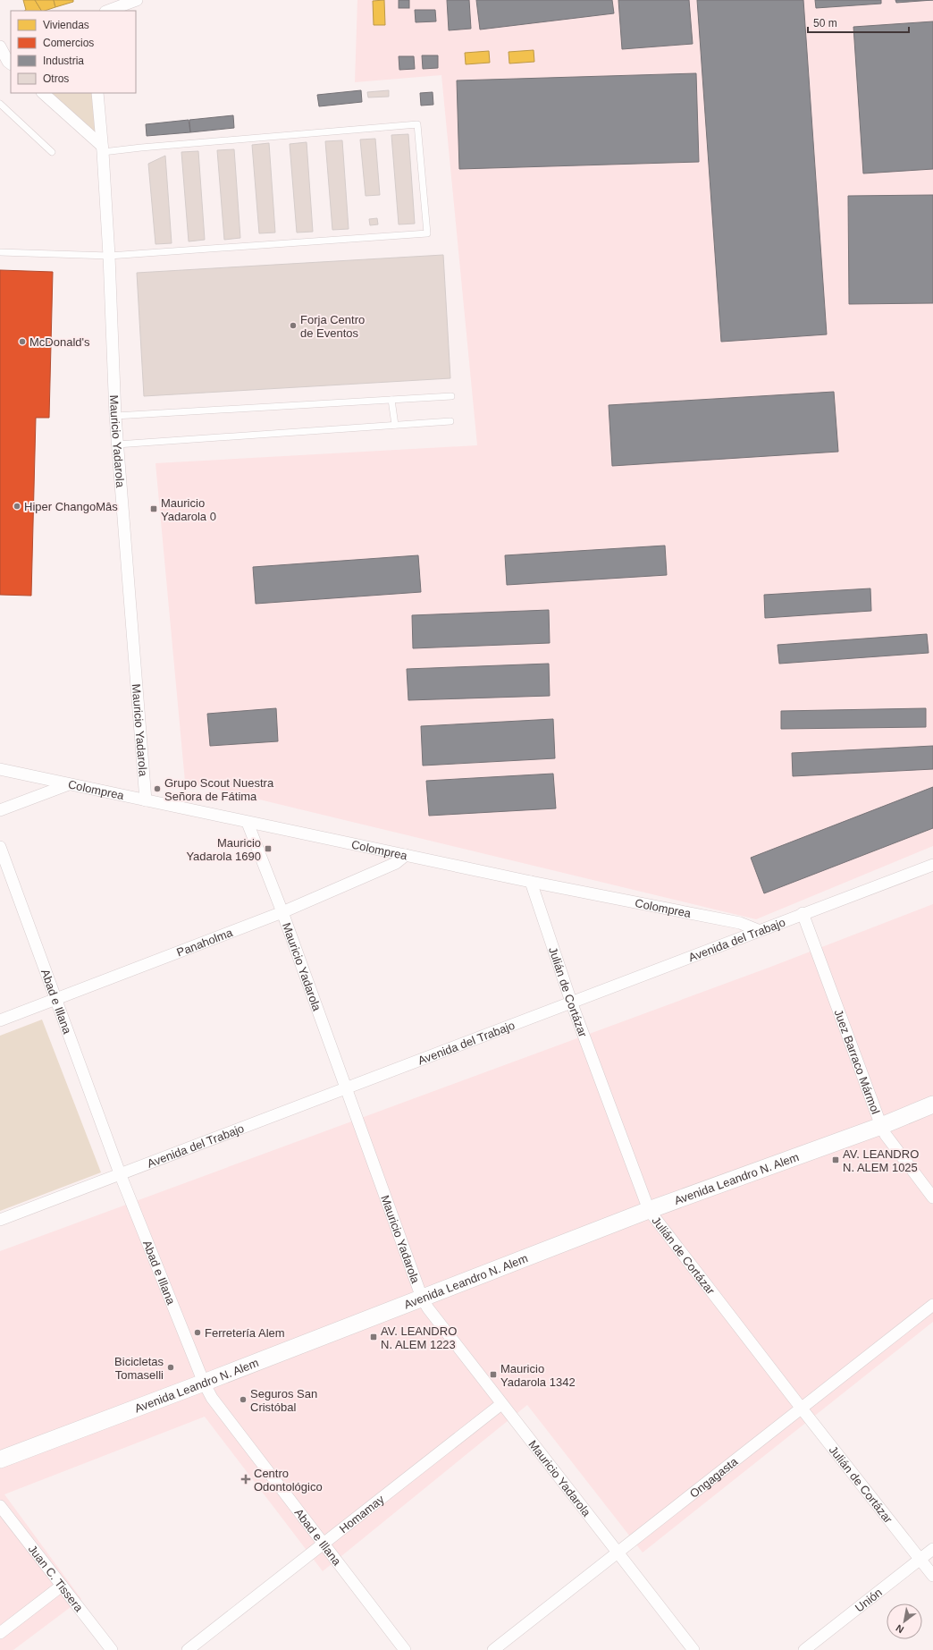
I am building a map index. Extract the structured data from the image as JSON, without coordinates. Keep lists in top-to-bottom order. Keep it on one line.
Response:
{"streets":{"main road":["Avenida Leandro N. Alem"],"street":["Mauricio Yadarola","Colomprea","Avenida del Trabajo","Panaholma","Julián de Cortázar","Abad e Illana","Juez Barraco Mármol","Ongagasta","Homamay","Juan C. Tissera","Unión"]},"crossings":[["Mauricio Yadarola","Colomprea"],["Mauricio Yadarola","Avenida del Trabajo"],["Mauricio Yadarola","Panaholma"],["Mauricio Yadarola","Avenida Leandro N. Alem"],["Mauricio Yadarola","Ongagasta"],["Mauricio Yadarola","Homamay"],["Colomprea","Avenida del Trabajo"],["Colomprea","Panaholma"],["Colomprea","Julián de Cortázar"],["Avenida del Trabajo","Julián de Cortázar"],["Avenida del Trabajo","Abad e Illana"],["Avenida del Trabajo","Juez Barraco Mármol"],["Panaholma","Abad e Illana"],["Julián de Cortázar","Avenida Leandro N. Alem"],["Julián de Cortázar","Ongagasta"],["Julián de Cortázar","Unión"],["Abad e Illana","Avenida Leandro N. Alem"],["Abad e Illana","Homamay"],["Juez Barraco Mármol","Avenida Leandro N. Alem"]],"places":{"other":["Forja Centro de Eventos","McDonald's","Hiper ChangoMâs","Grupo Scout Nuestra Señora de Fátima","Ferretería Alem","Bicicletas Tomaselli","Seguros San Cristóbal"],"transit":["Mauricio Yadarola 0","Mauricio Yadarola 1690","AV. LEANDRO N. ALEM 1025","AV. LEANDRO N. ALEM 1223","Mauricio Yadarola 1342"],"health":["Centro Odontológico"]},"legend":["Viviendas","Comercios","Industria","Otros"],"scale_bar":"50 m","north":"bottom left"}
